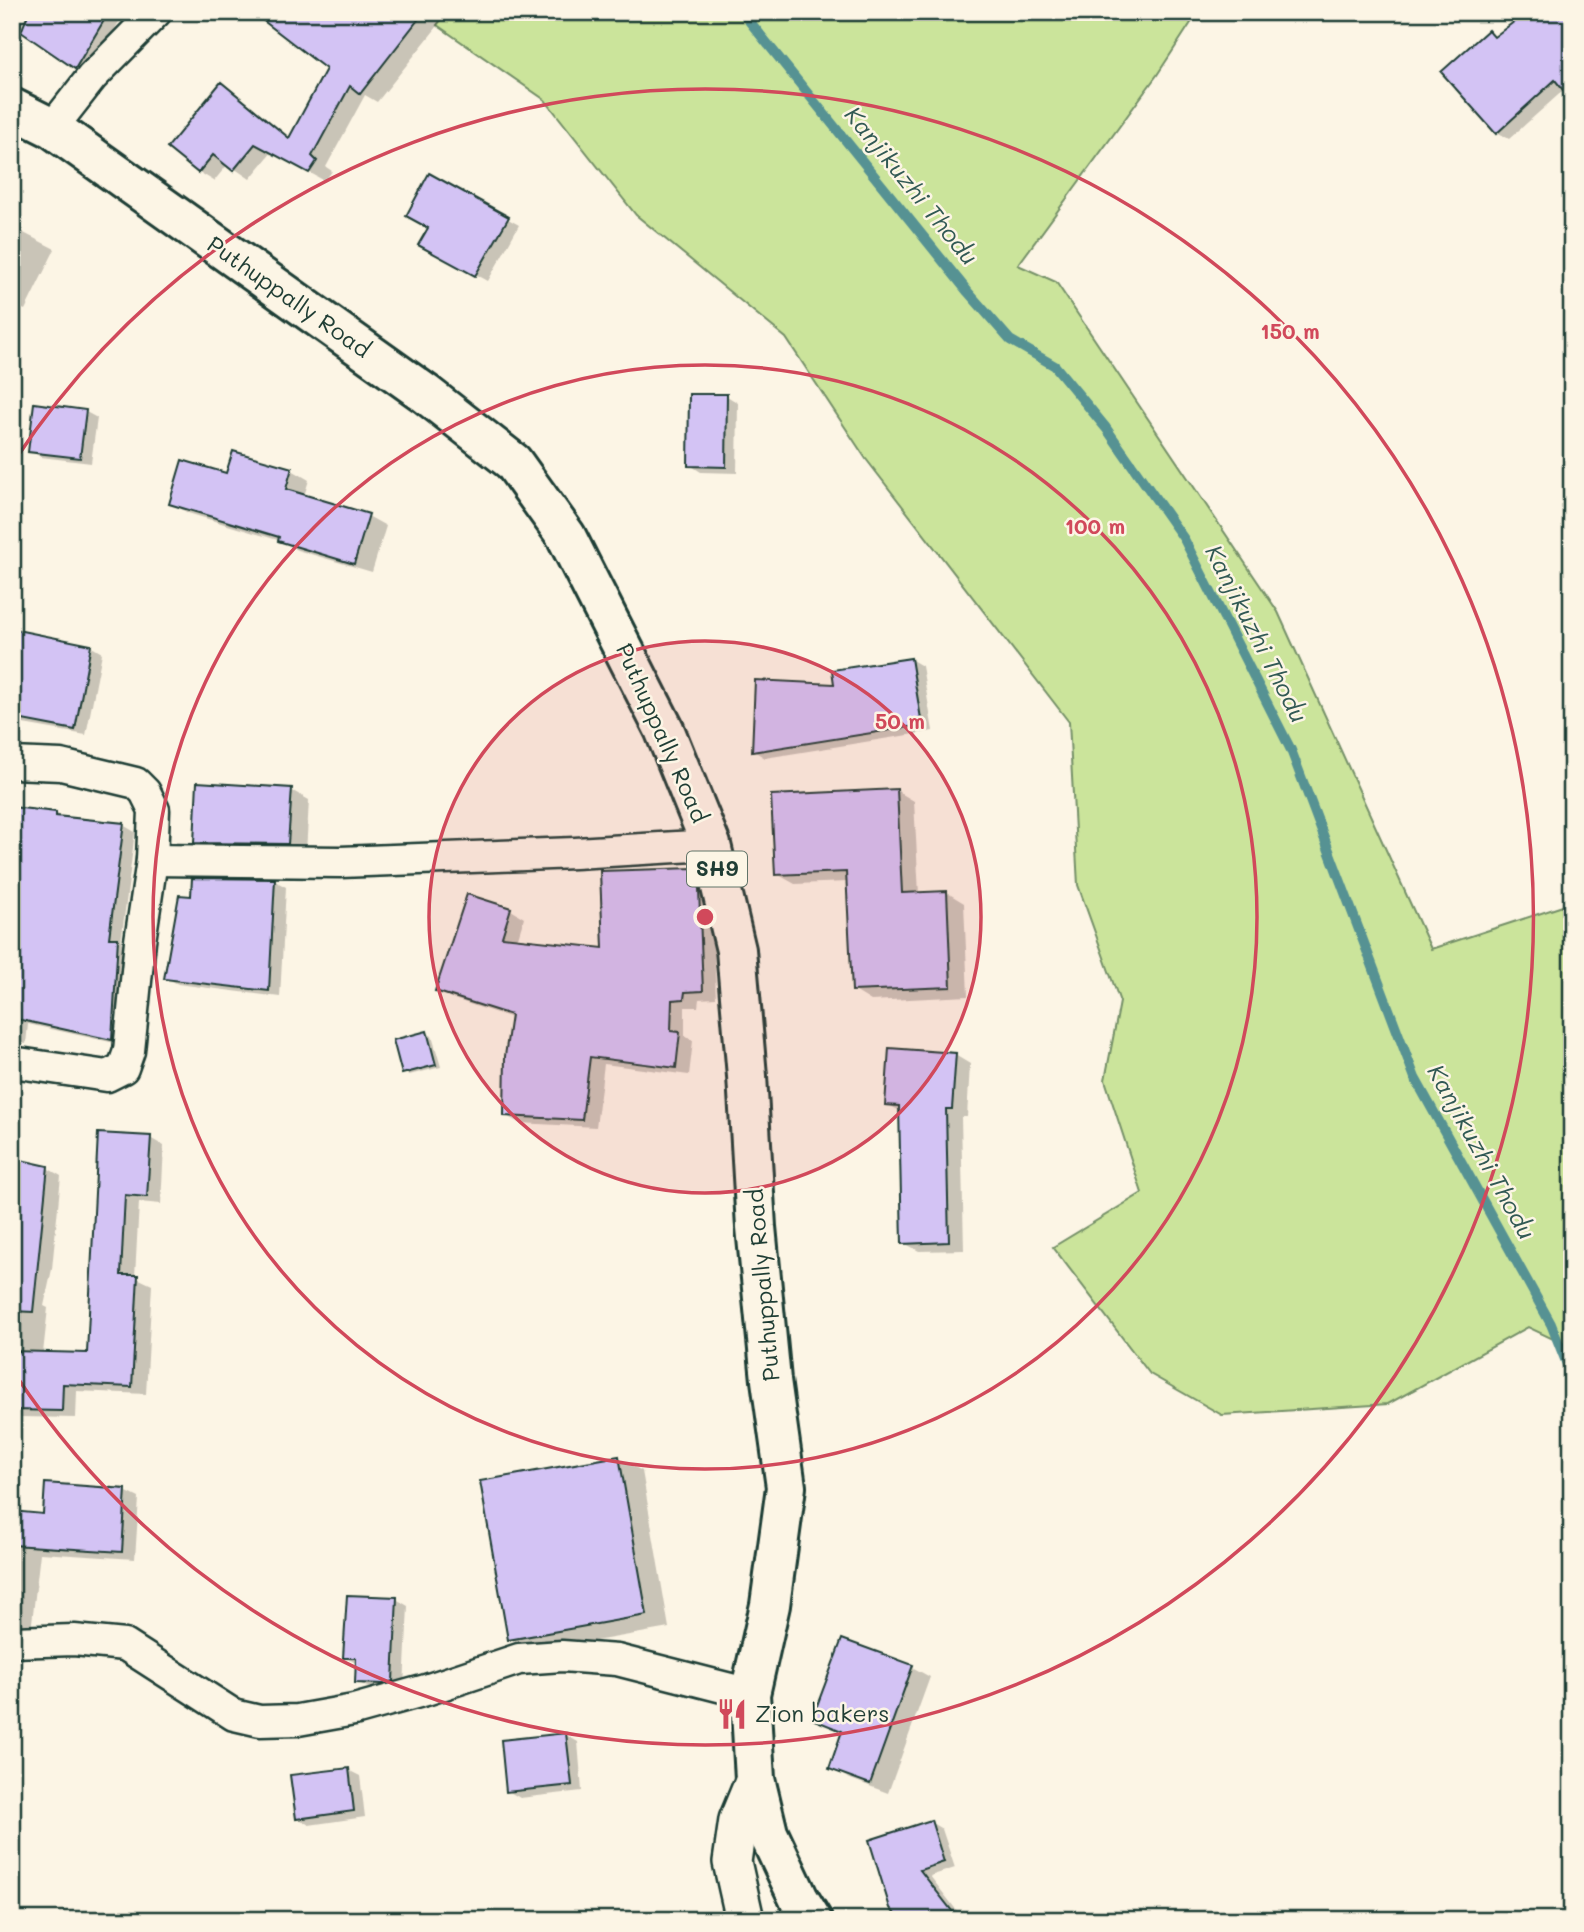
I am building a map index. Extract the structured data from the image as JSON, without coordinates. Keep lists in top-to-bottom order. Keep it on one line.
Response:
{"streets":{"main road":["Puthuppally Road","SH9"]},"water":["Kanjikuzhi Thodu"],"places":{"restaurant":["Zion bakers"]},"rings":["150 m","100 m","50 m"]}
